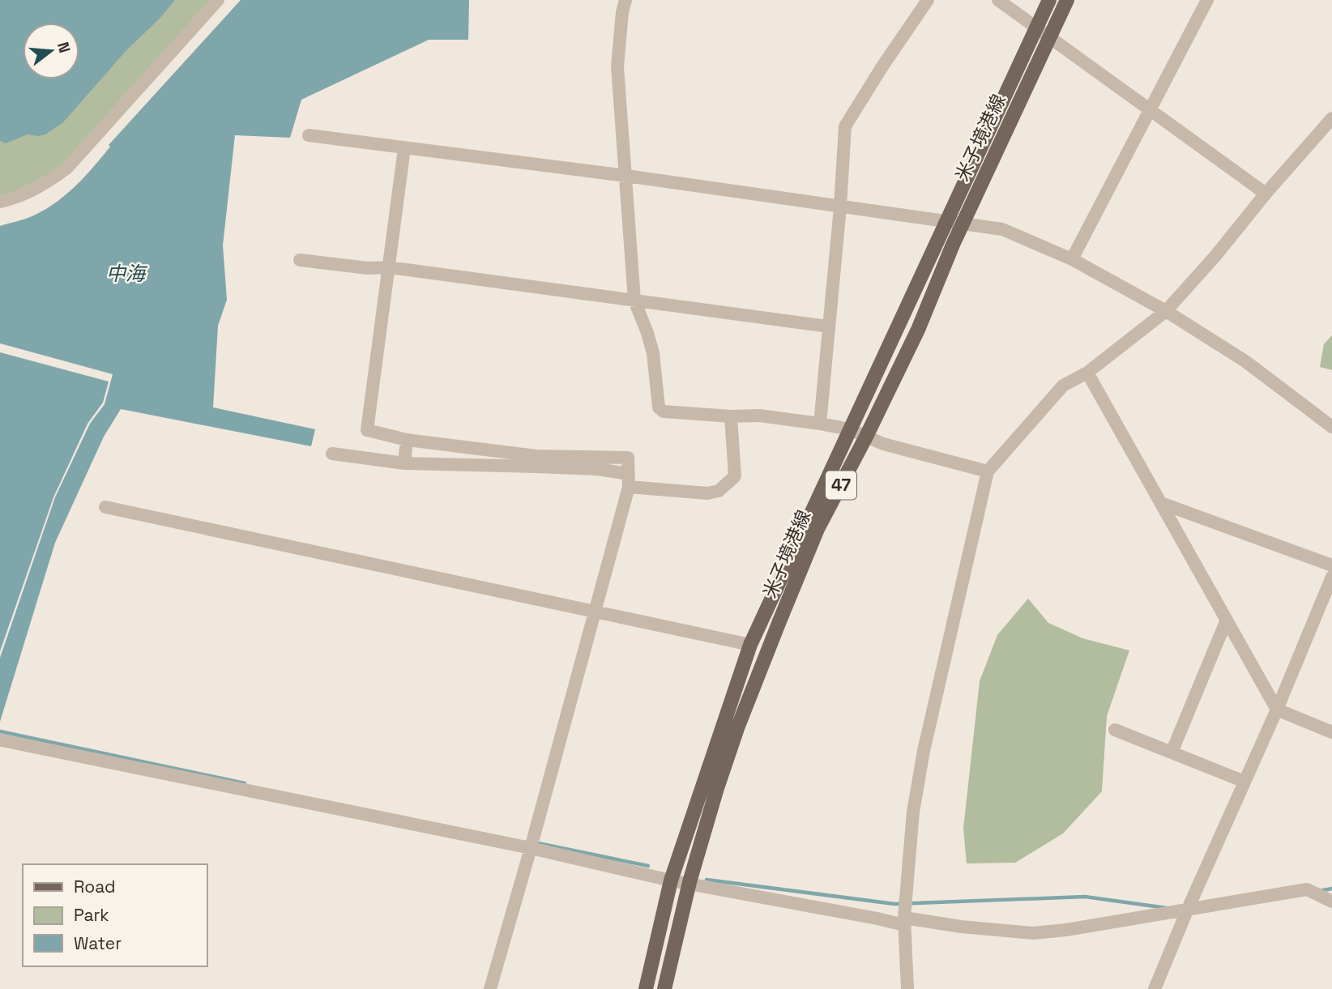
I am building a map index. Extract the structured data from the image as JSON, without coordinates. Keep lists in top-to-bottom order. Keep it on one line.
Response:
{"streets":{"main road":["米子境港線","47"]},"water":["中海"],"legend":["Road","Park","Water"],"north":"right"}
